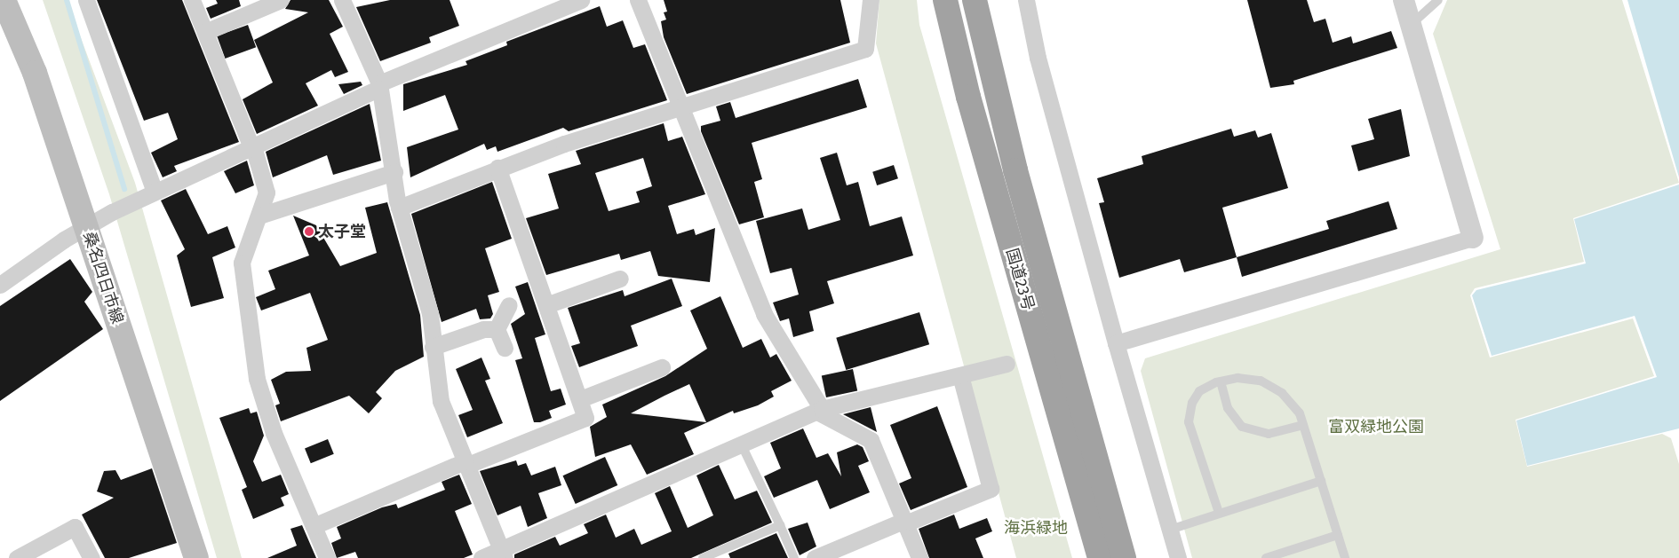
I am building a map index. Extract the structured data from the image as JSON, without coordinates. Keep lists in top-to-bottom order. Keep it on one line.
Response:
{"streets":{"highway":["国道23号"],"main road":["桑名四日市線"]},"parks":["富双緑地公園","海浜緑地"],"places":["太子堂"]}
